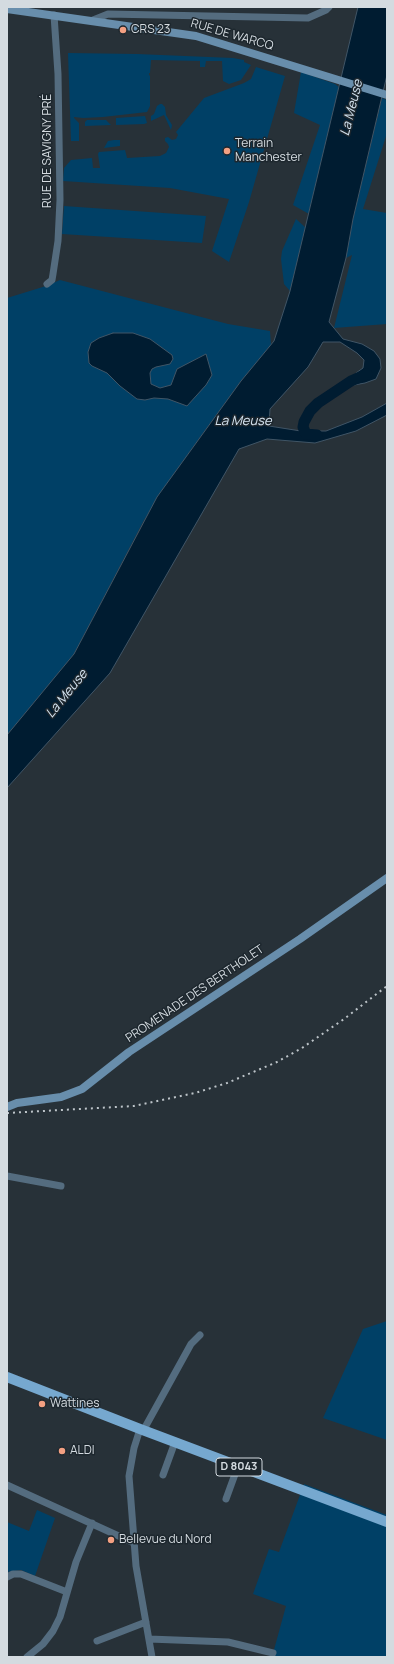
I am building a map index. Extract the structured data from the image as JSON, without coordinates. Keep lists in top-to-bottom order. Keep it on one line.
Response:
{"streets":{"main road":["D 8043"],"street":["RUE DE WARCQ","RUE DE SAVIGNY PRÉ","PROMENADE DES BERTHOLET"]},"crossings":[["RUE DE WARCQ","RUE DE SAVIGNY PRÉ"]],"water":["La Meuse"],"places":["CRS 23","Terrain Manchester","Wattines","ALDI","Bellevue du Nord"]}
